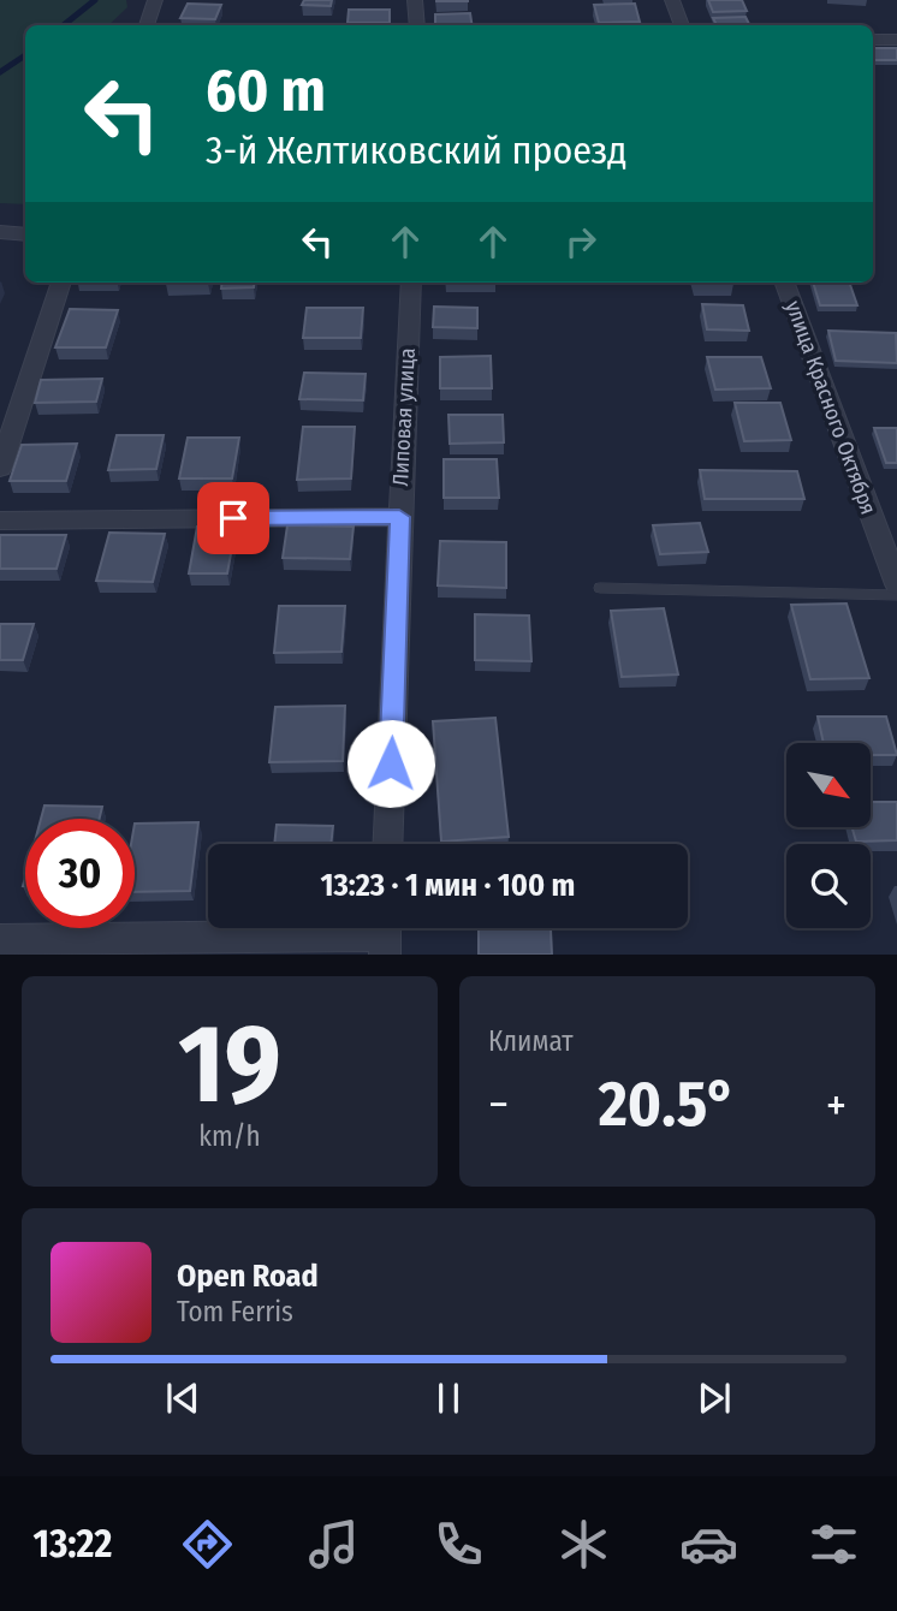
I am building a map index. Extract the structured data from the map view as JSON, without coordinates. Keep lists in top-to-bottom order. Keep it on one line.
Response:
{"streets":{"street":["улица Красного Октября","Липовая улица"]},"north":"bottom right","page":{"turn":["60 m","3-й Желтиковский проезд"],"limit":"30","trip":"13:23 · 1 мин · 100 m","tile":[["19","km/h"],"Климат"],"heat":["−","20.5°","+"],"song":["Open Road","Tom Ferris"],"tabs":"13:22"}}
